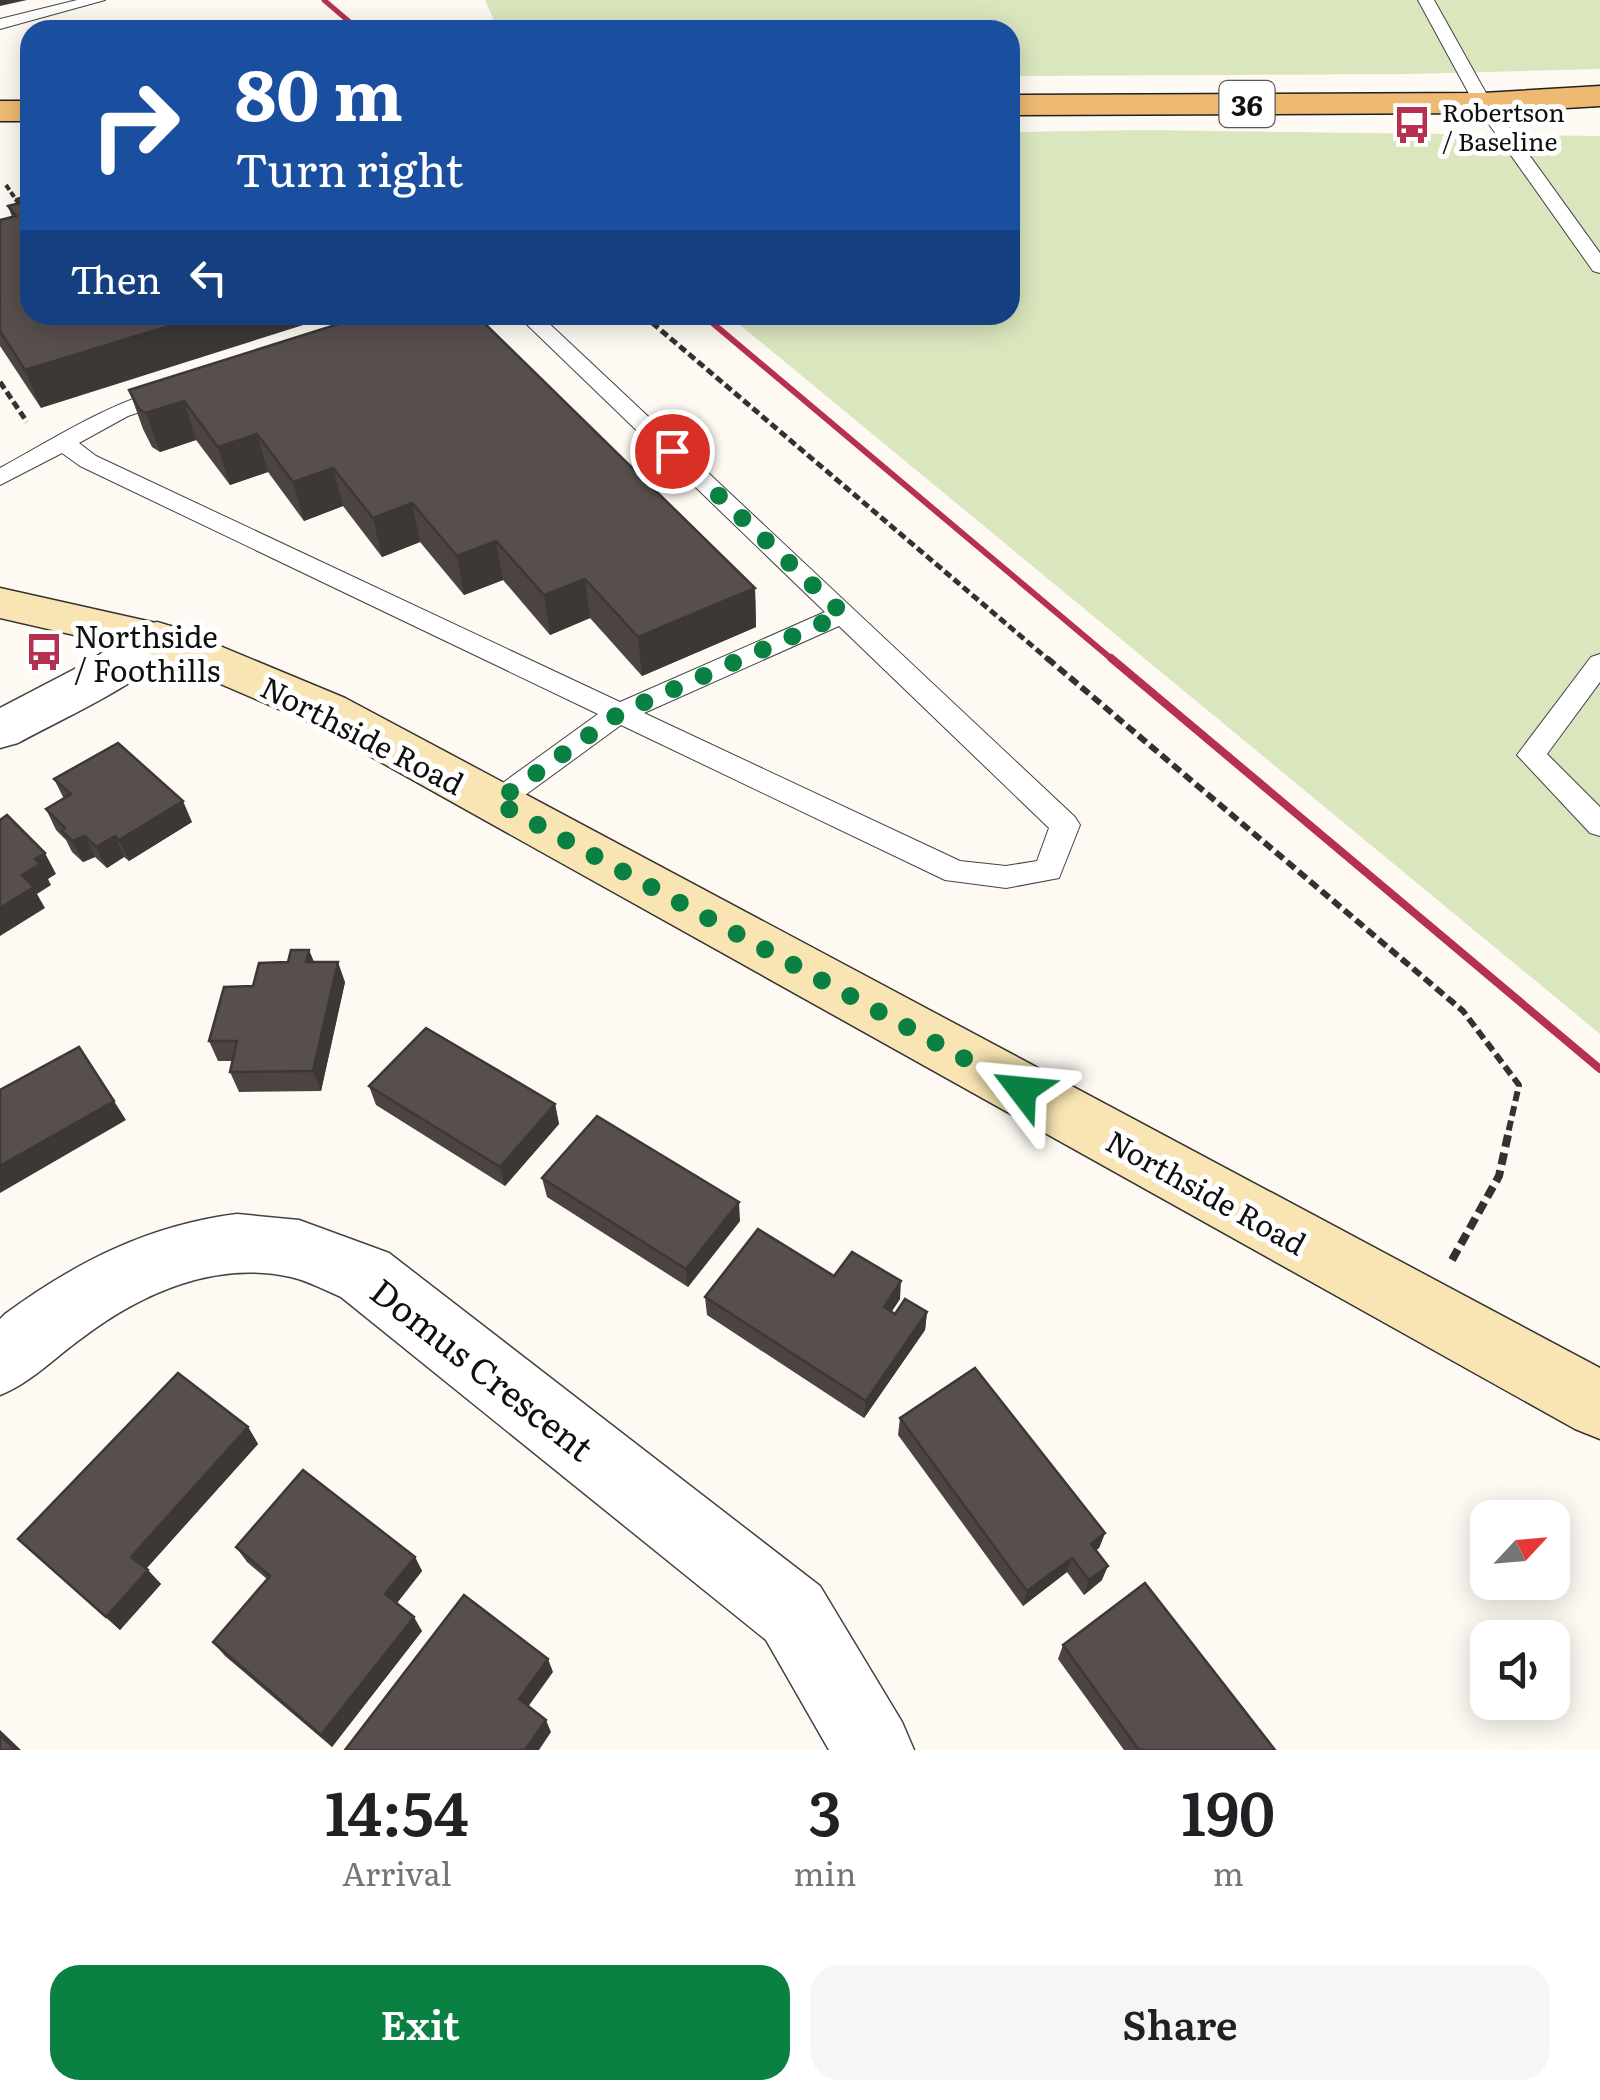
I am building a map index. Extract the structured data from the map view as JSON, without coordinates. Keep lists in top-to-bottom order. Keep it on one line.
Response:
{"streets":{"main road":["36"],"street":["Northside Road","Domus Crescent"]},"places":{"bus stop":["Robertson / Baseline","Northside / Foothills"]},"north":"top right","page":{"turn":["80 m","Turn right"],"then":"Then","eta":["14:54","Arrival","3","min","190","m"],"buttons":["Exit","Share"]}}
